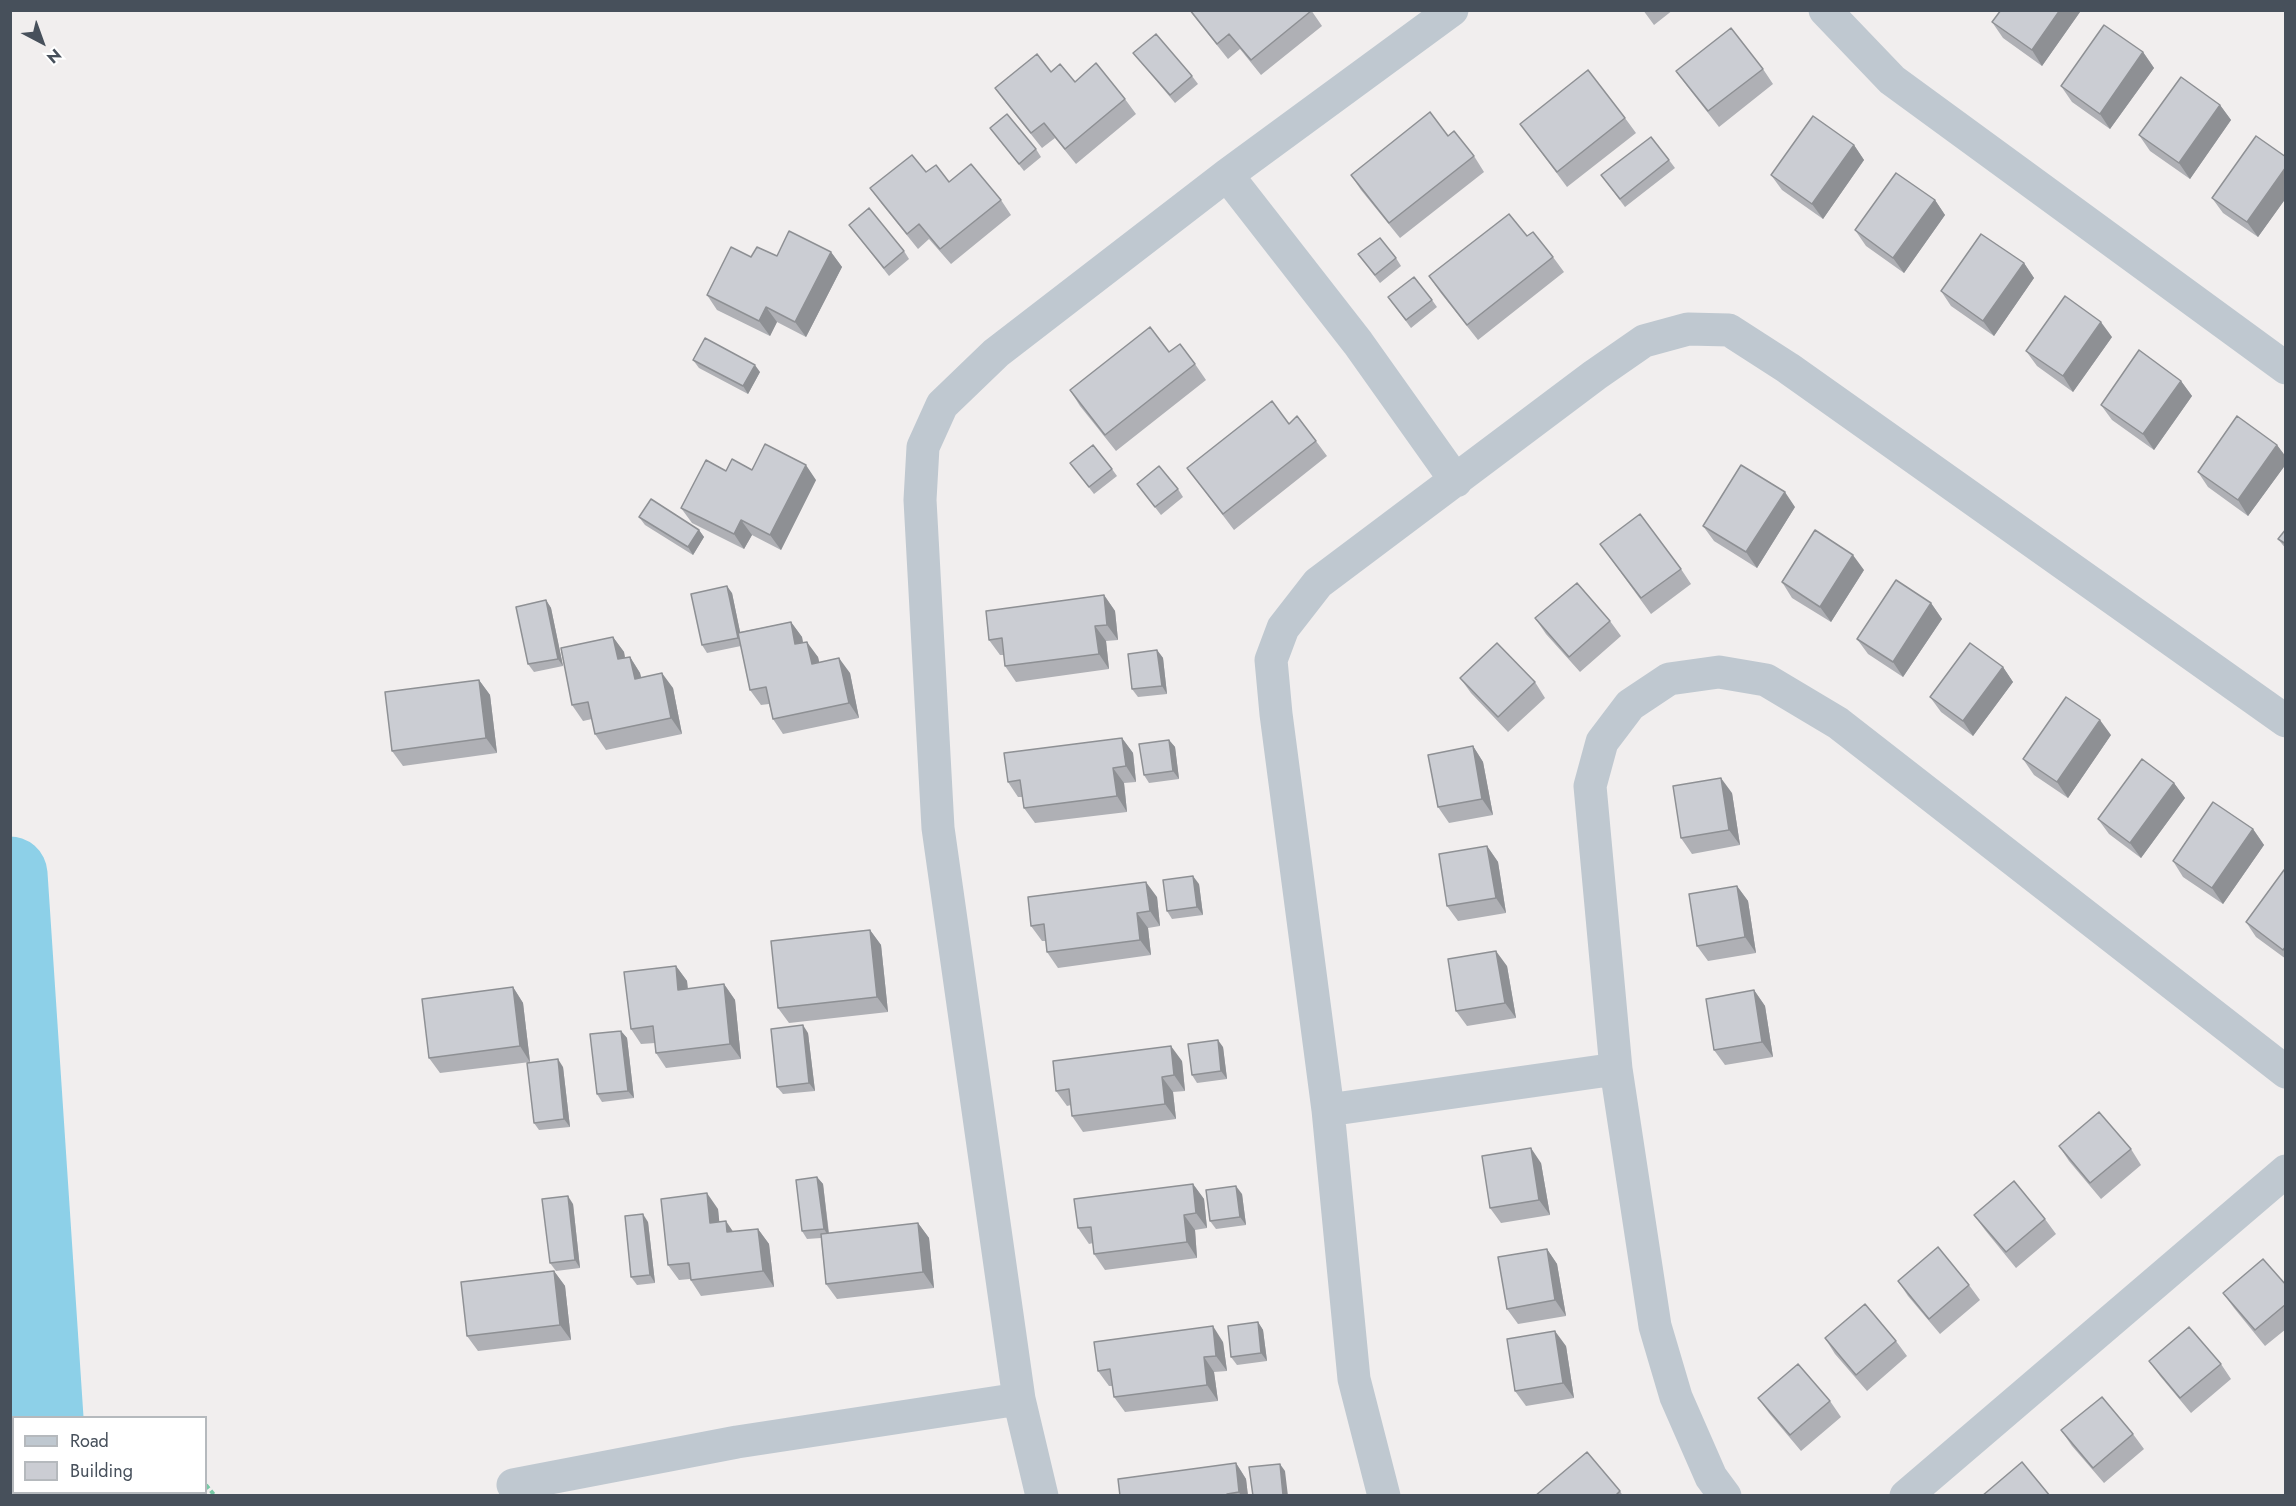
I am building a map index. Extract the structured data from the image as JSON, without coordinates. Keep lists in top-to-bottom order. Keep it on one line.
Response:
{"legend":["Road","Building"],"north":"bottom right"}
